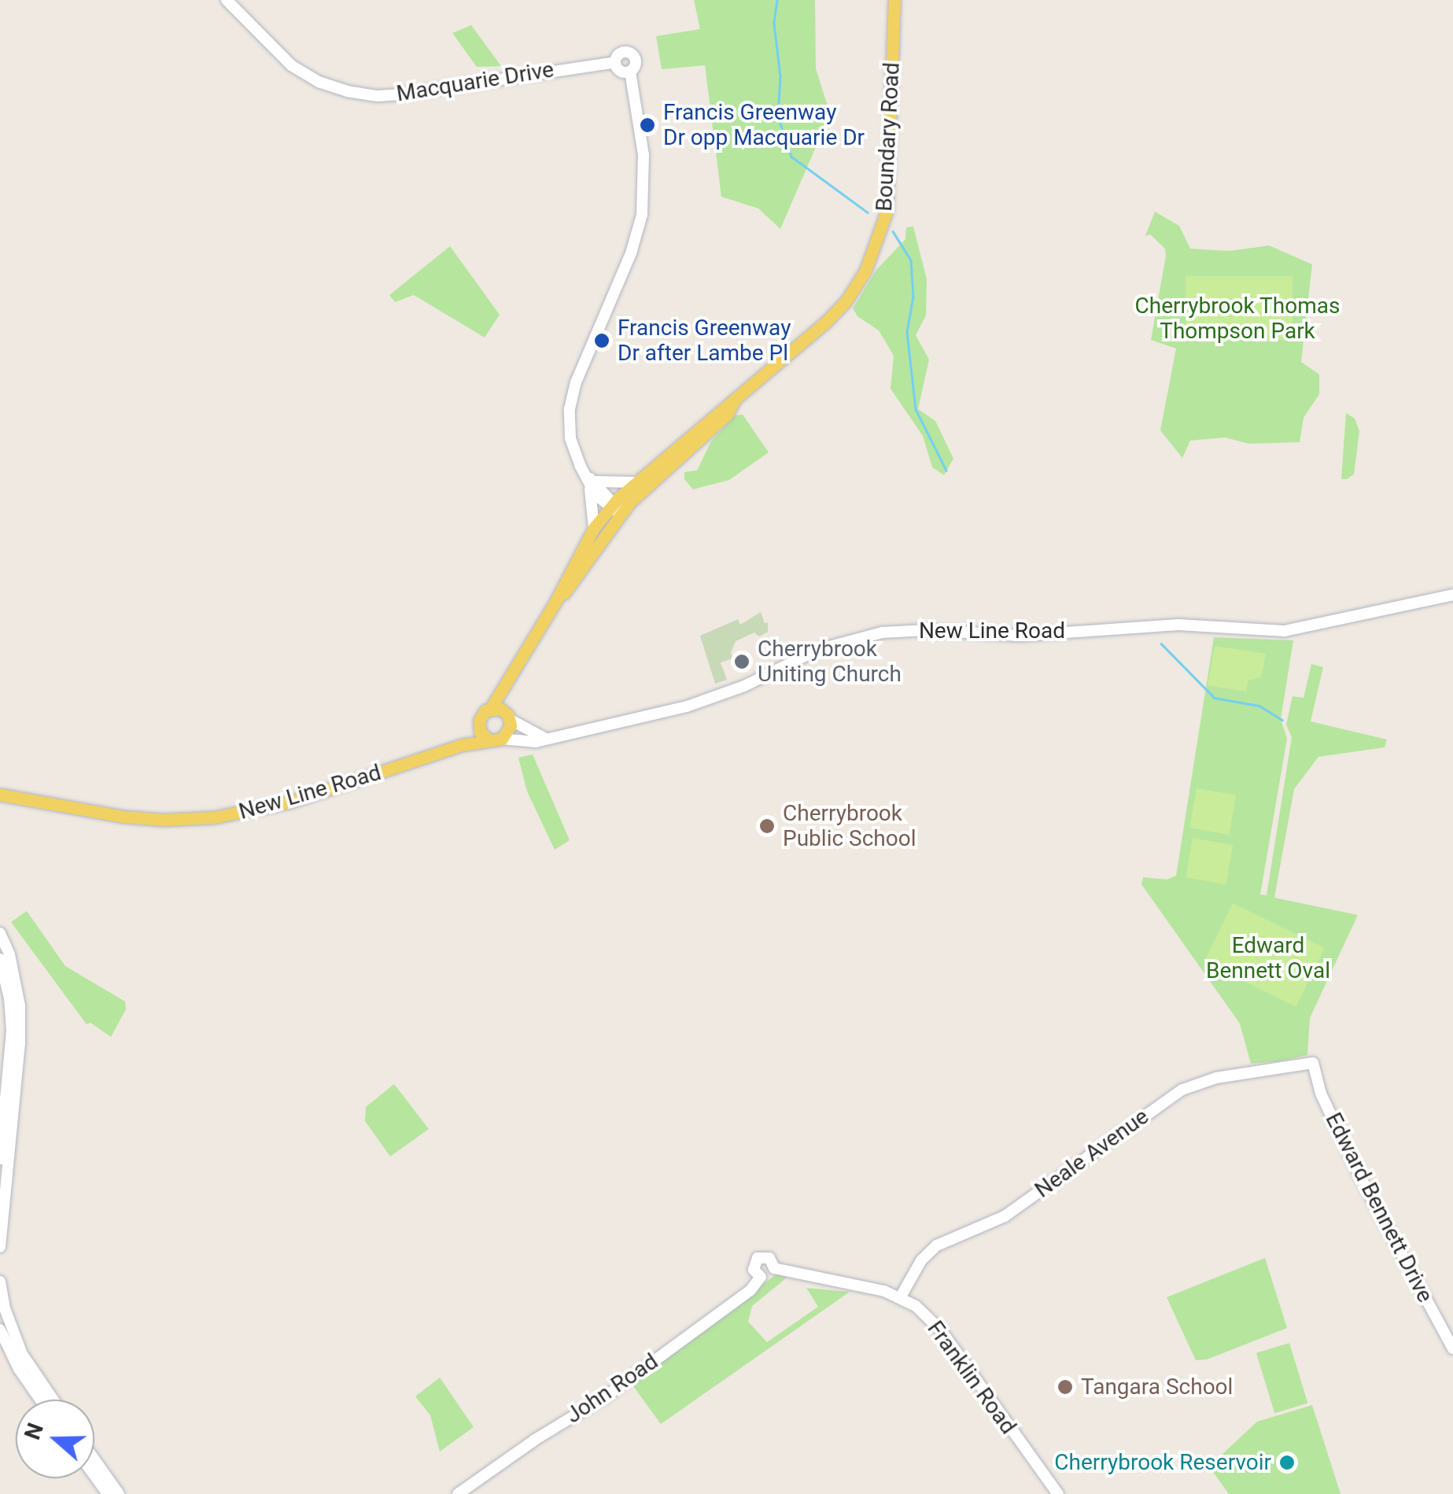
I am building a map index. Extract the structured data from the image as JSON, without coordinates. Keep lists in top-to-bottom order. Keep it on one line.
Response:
{"streets":{"main road":["Macquarie Drive","Boundary Road","New Line Road","Neale Avenue","Edward Bennett Drive","Franklin Road","John Road"]},"crossings":[["Boundary Road","New Line Road"],["Neale Avenue","Edward Bennett Drive"],["Neale Avenue","Franklin Road"],["Franklin Road","John Road"]],"parks":["Cherrybrook Thomas Thompson Park","Edward Bennett Oval"],"places":["Francis Greenway Dr opp Macquarie Dr","Francis Greenway Dr after Lambe Pl","Cherrybrook Uniting Church","Cherrybrook Public School","Tangara School","Cherrybrook Reservoir"],"north":"left"}
